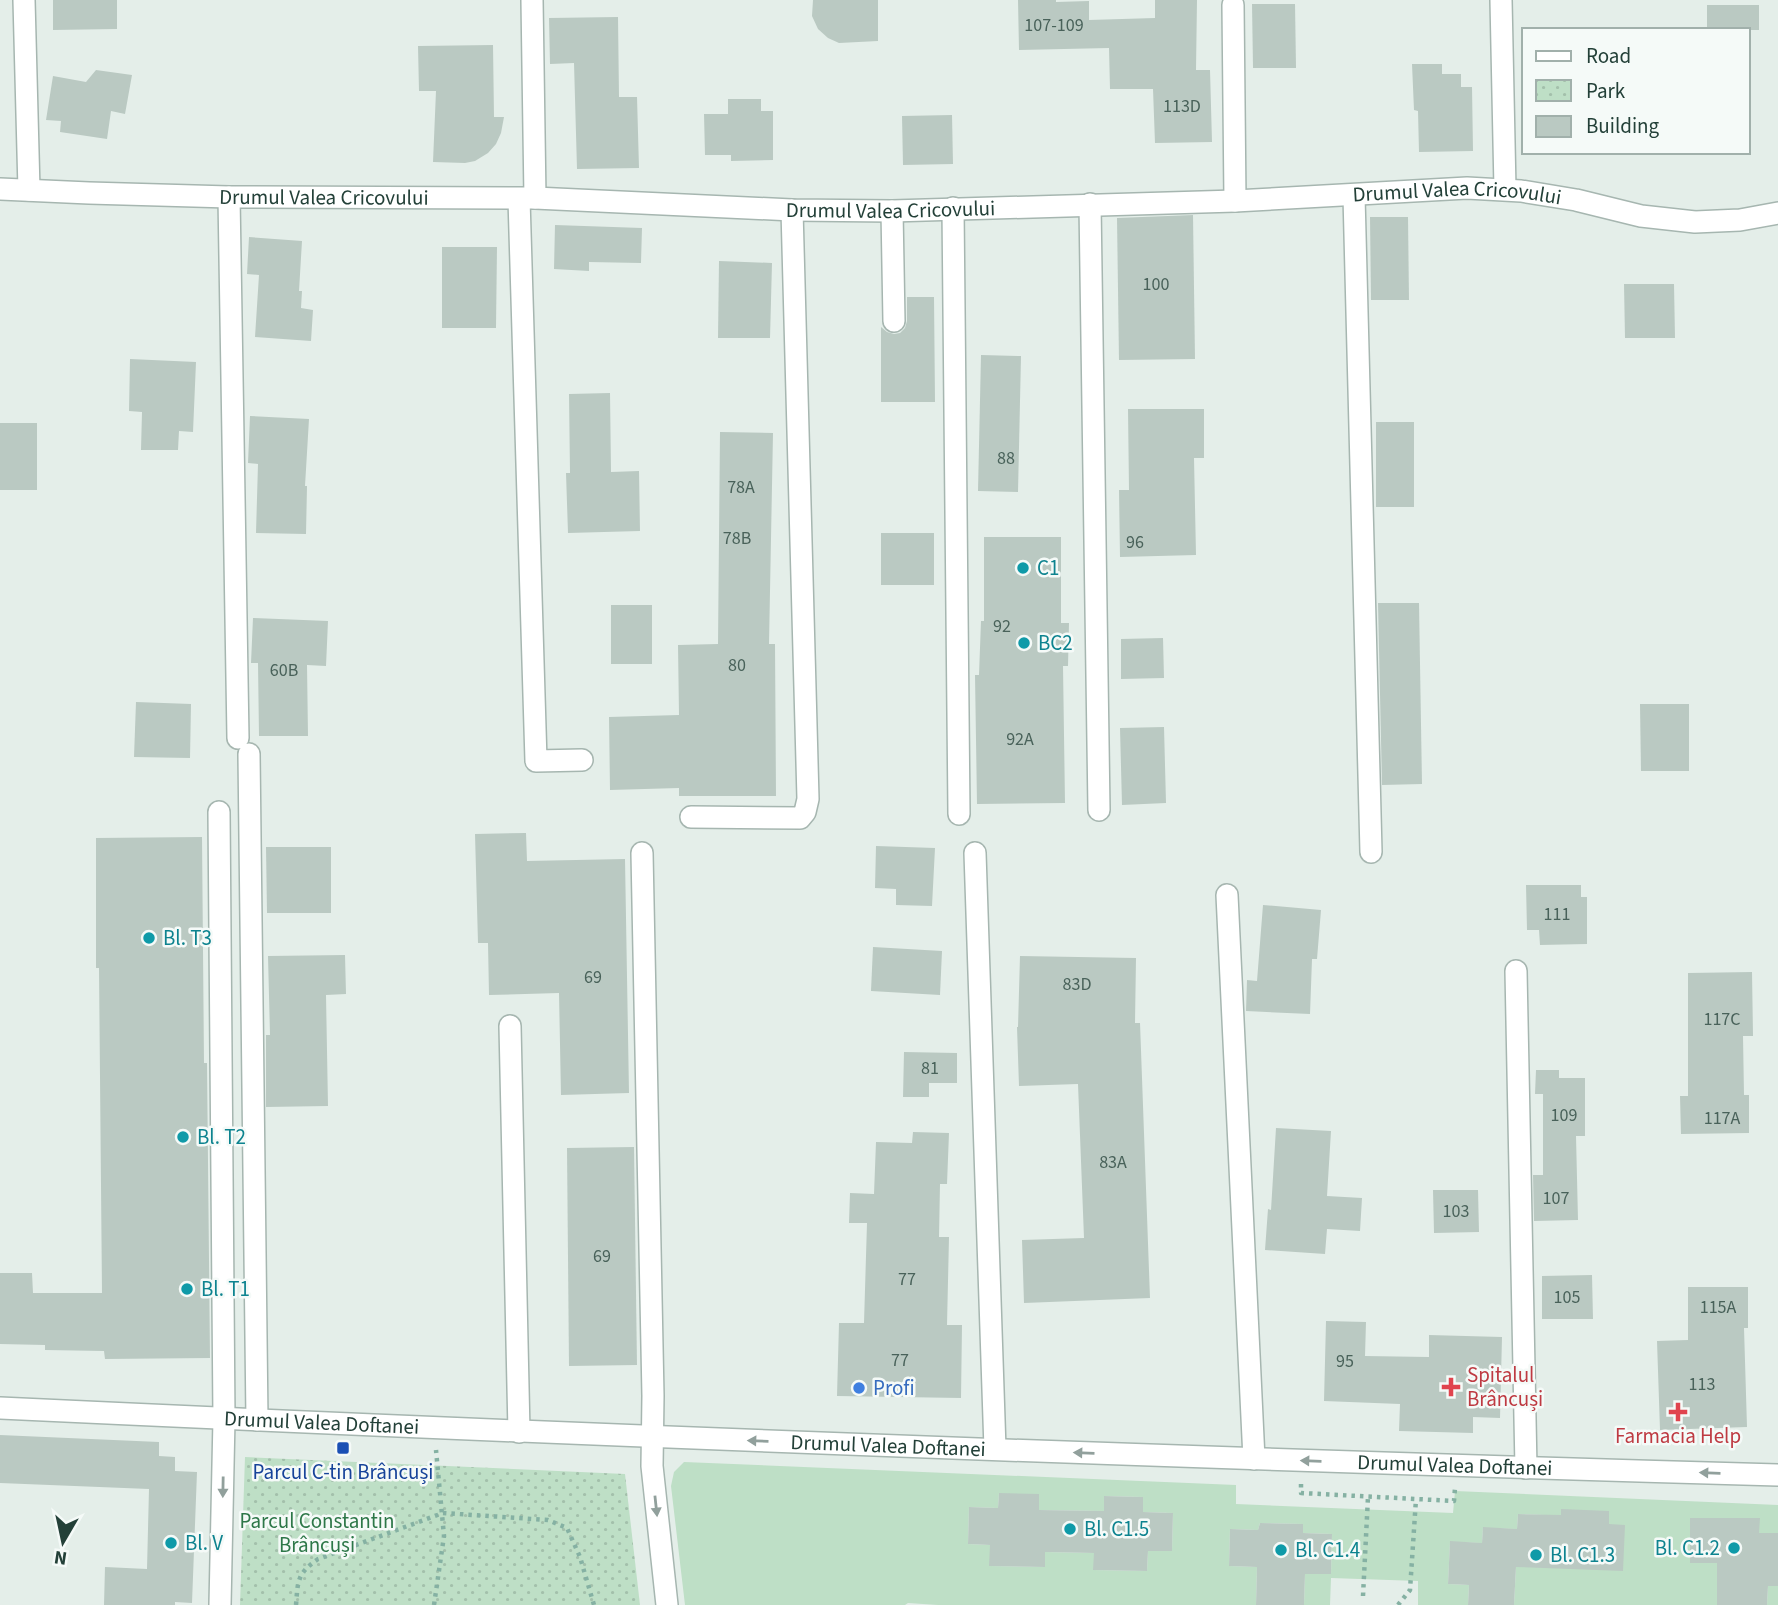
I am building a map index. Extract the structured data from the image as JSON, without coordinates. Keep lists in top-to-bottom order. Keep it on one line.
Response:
{"streets":{"street":["Drumul Valea Cricovului","Drumul Valea Doftanei"]},"one_way":["Drumul Valea Doftanei"],"parks":["Parcul Constantin Brâncuși"],"places":{"other":["C1","BC2","Bl. T3","Bl. T2","Bl. T1","Profi","Bl. C1.5","Bl. V","Bl. C1.2","Bl. C1.4","Bl. C1.3"],"health":["Spitalul Brâncuși","Farmacia Help"],"transit":["Parcul C-tin Brâncuși"]},"house_numbers":["107-109","113D","100","88","78A","78B","96","92","80","60B","92A","111","69","83D","117C","81","109","117A","83A","107","103","69","77","105","115A","77","95","113"],"legend":["Road","Park","Building"],"north":"bottom"}
